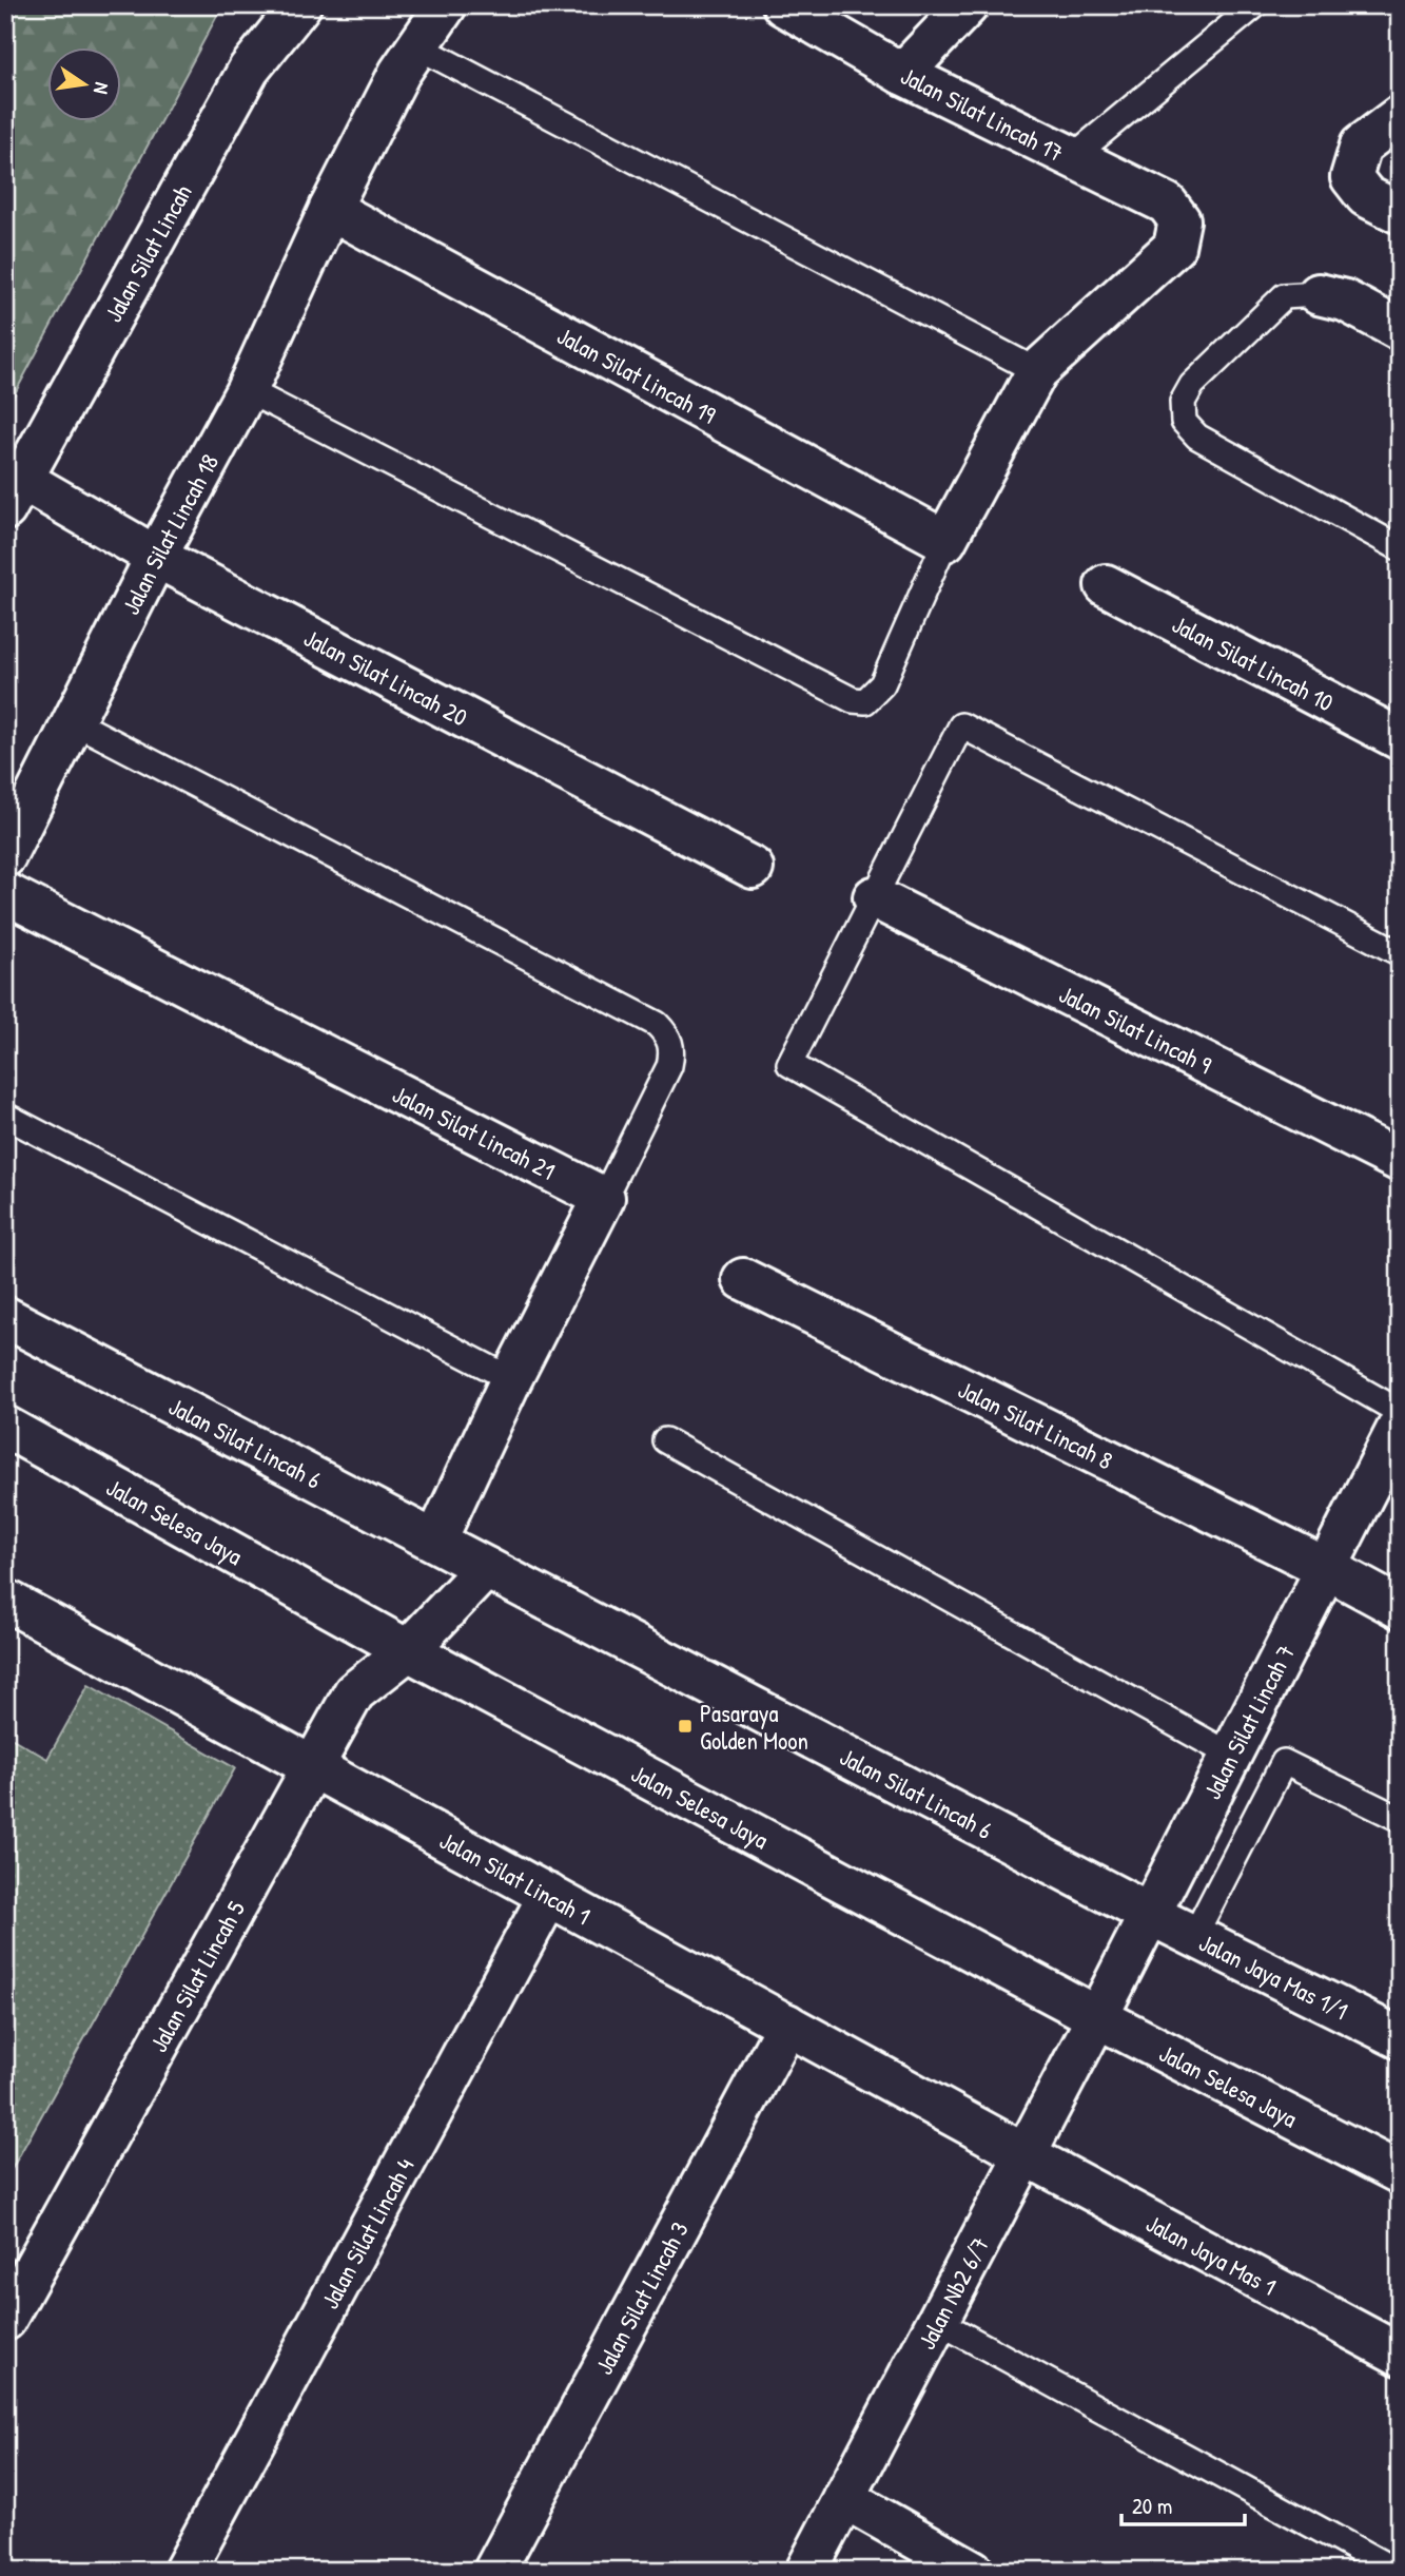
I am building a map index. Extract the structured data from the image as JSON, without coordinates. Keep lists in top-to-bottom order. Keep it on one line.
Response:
{"streets":{"street":["Jalan Silat Lincah 17","Jalan Silat Lincah","Jalan Silat Lincah 19","Jalan Silat Lincah 18","Jalan Silat Lincah 10","Jalan Silat Lincah 20","Jalan Silat Lincah 9","Jalan Silat Lincah 21","Jalan Silat Lincah 8","Jalan Silat Lincah 6","Jalan Selesa Jaya","Jalan Silat Lincah 7","Jalan Silat Lincah 1","Jalan Silat Lincah 5","Jalan Jaya Mas 1/1","Jalan Silat Lincah 4","Jalan Jaya Mas 1","Jalan Nb2 6/7","Jalan Silat Lincah 3"]},"crossings":[["Jalan Silat Lincah","Jalan Silat Lincah 20"],["Jalan Silat Lincah 19","Jalan Silat Lincah 18"],["Jalan Silat Lincah 18","Jalan Silat Lincah 20"],["Jalan Silat Lincah 8","Jalan Silat Lincah 7"],["Jalan Silat Lincah 6","Jalan Silat Lincah 7"],["Jalan Silat Lincah 6","Jalan Jaya Mas 1/1"],["Jalan Selesa Jaya","Jalan Silat Lincah 7"],["Jalan Selesa Jaya","Jalan Silat Lincah 5"],["Jalan Selesa Jaya","Jalan Nb2 6/7"],["Jalan Silat Lincah 7","Jalan Jaya Mas 1/1"],["Jalan Silat Lincah 7","Jalan Nb2 6/7"],["Jalan Silat Lincah 1","Jalan Silat Lincah 5"],["Jalan Silat Lincah 1","Jalan Silat Lincah 4"],["Jalan Silat Lincah 1","Jalan Jaya Mas 1"],["Jalan Silat Lincah 1","Jalan Nb2 6/7"],["Jalan Silat Lincah 1","Jalan Silat Lincah 3"],["Jalan Jaya Mas 1","Jalan Nb2 6/7"]],"places":{"transit":["Pasaraya Golden Moon"]},"scale_bar":"20 m","north":"right"}
